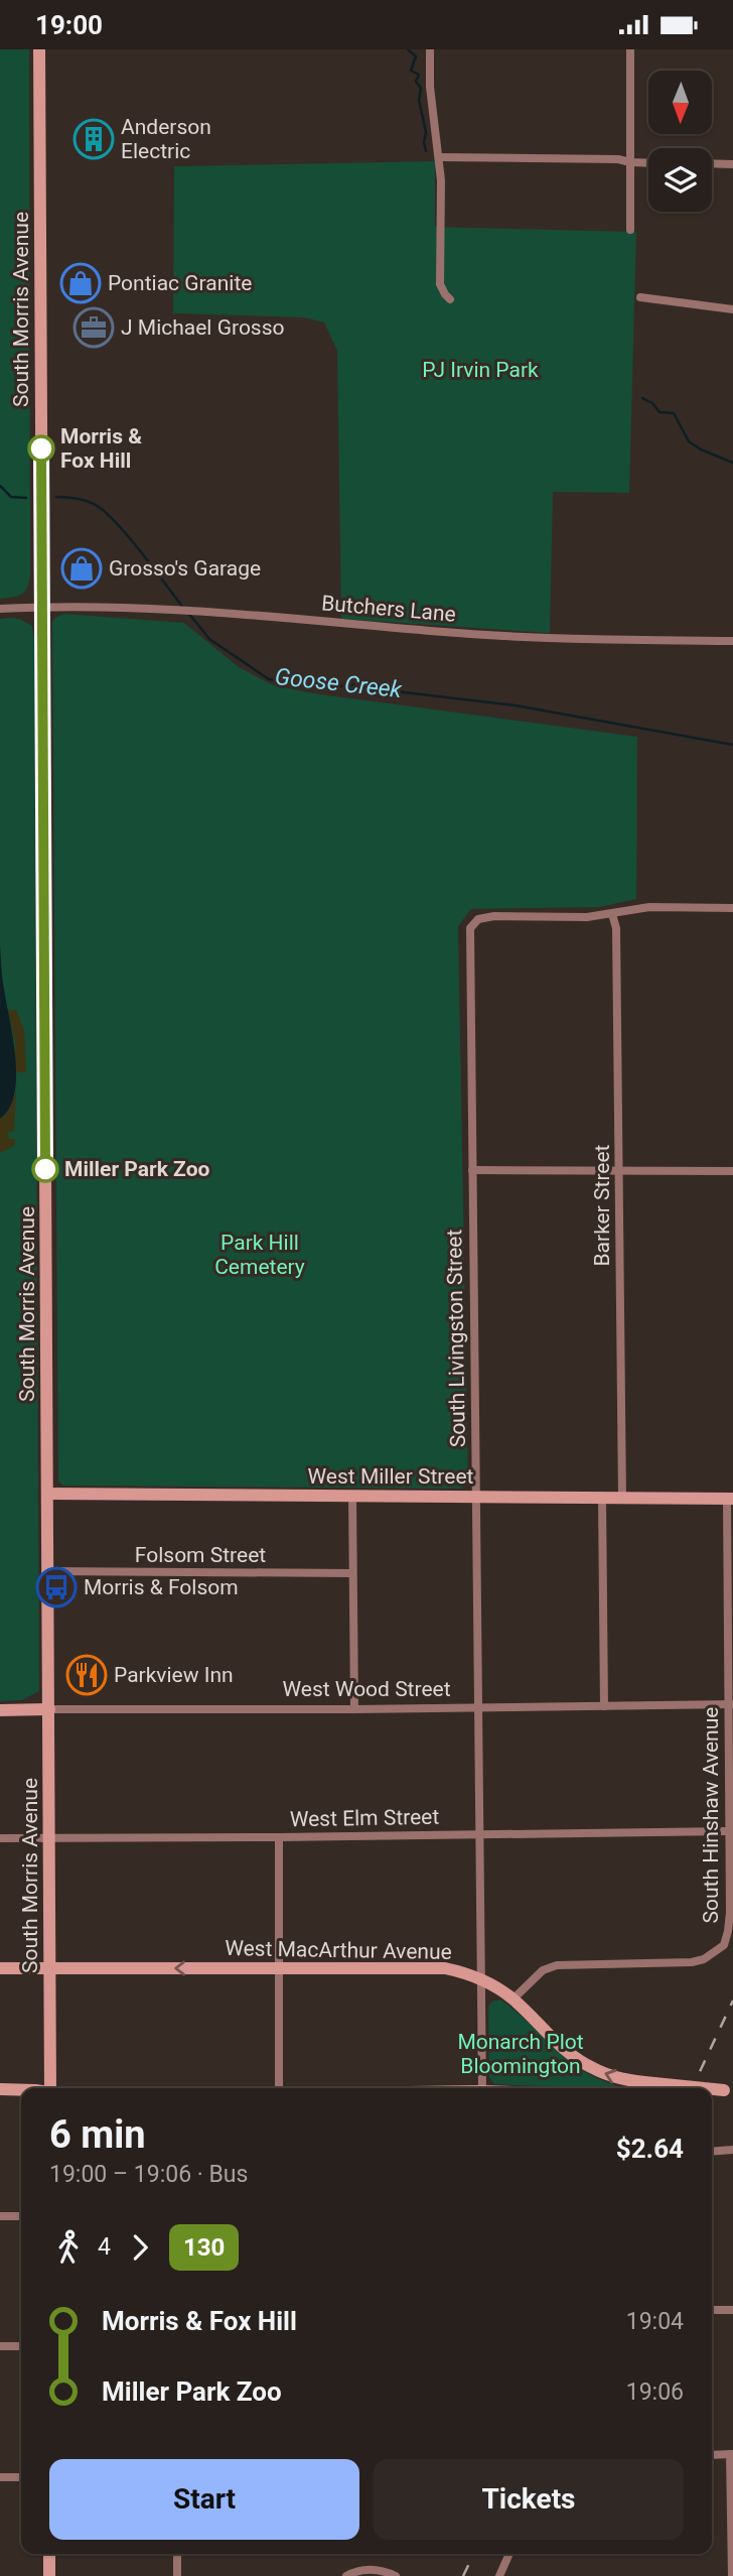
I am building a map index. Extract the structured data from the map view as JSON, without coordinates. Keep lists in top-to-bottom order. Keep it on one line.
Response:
{"streets":{"main road":["South Morris Avenue","West Miller Street","West Wood Street","West MacArthur Avenue"],"street":["Butchers Lane","Barker Street","South Livingston Street","Folsom Street","South Hinshaw Avenue","West Elm Street"]},"crossings":[["South Morris Avenue","Butchers Lane"],["South Morris Avenue","West Miller Street"],["South Morris Avenue","Folsom Street"],["South Morris Avenue","West Wood Street"],["South Morris Avenue","West Elm Street"],["South Morris Avenue","West MacArthur Avenue"],["Barker Street","South Livingston Street"],["Barker Street","West Miller Street"],["South Livingston Street","West Miller Street"],["South Livingston Street","West Wood Street"],["South Livingston Street","West Elm Street"],["South Livingston Street","West MacArthur Avenue"],["West Miller Street","South Hinshaw Avenue"],["West Wood Street","South Hinshaw Avenue"],["South Hinshaw Avenue","West Elm Street"],["South Hinshaw Avenue","West MacArthur Avenue"]],"one_way":["West MacArthur Avenue"],"water":["Goose Creek"],"parks":["PJ Irvin Park","Park Hill Cemetery","Monarch Plot Bloomington"],"places":{"building":["Anderson Electric"],"shop":["Pontiac Granite","Grosso's Garage"],"office":["J Michael Grosso"],"other":["Morris & Fox Hill","Miller Park Zoo"],"bus stop":["Morris & Folsom"],"restaurant":["Parkview Inn"]},"lines":["bus line 130"],"north":"bottom","page":{"status":"19:00","heading":["6 min","19:00 – 19:06 · Bus","$2.64"],"legs":["4","130"],"list":[{"name":"Morris & Fox Hill","value":"19:04"},{"name":"Miller Park Zoo","value":"19:06"}],"buttons":["Start","Tickets"]}}
